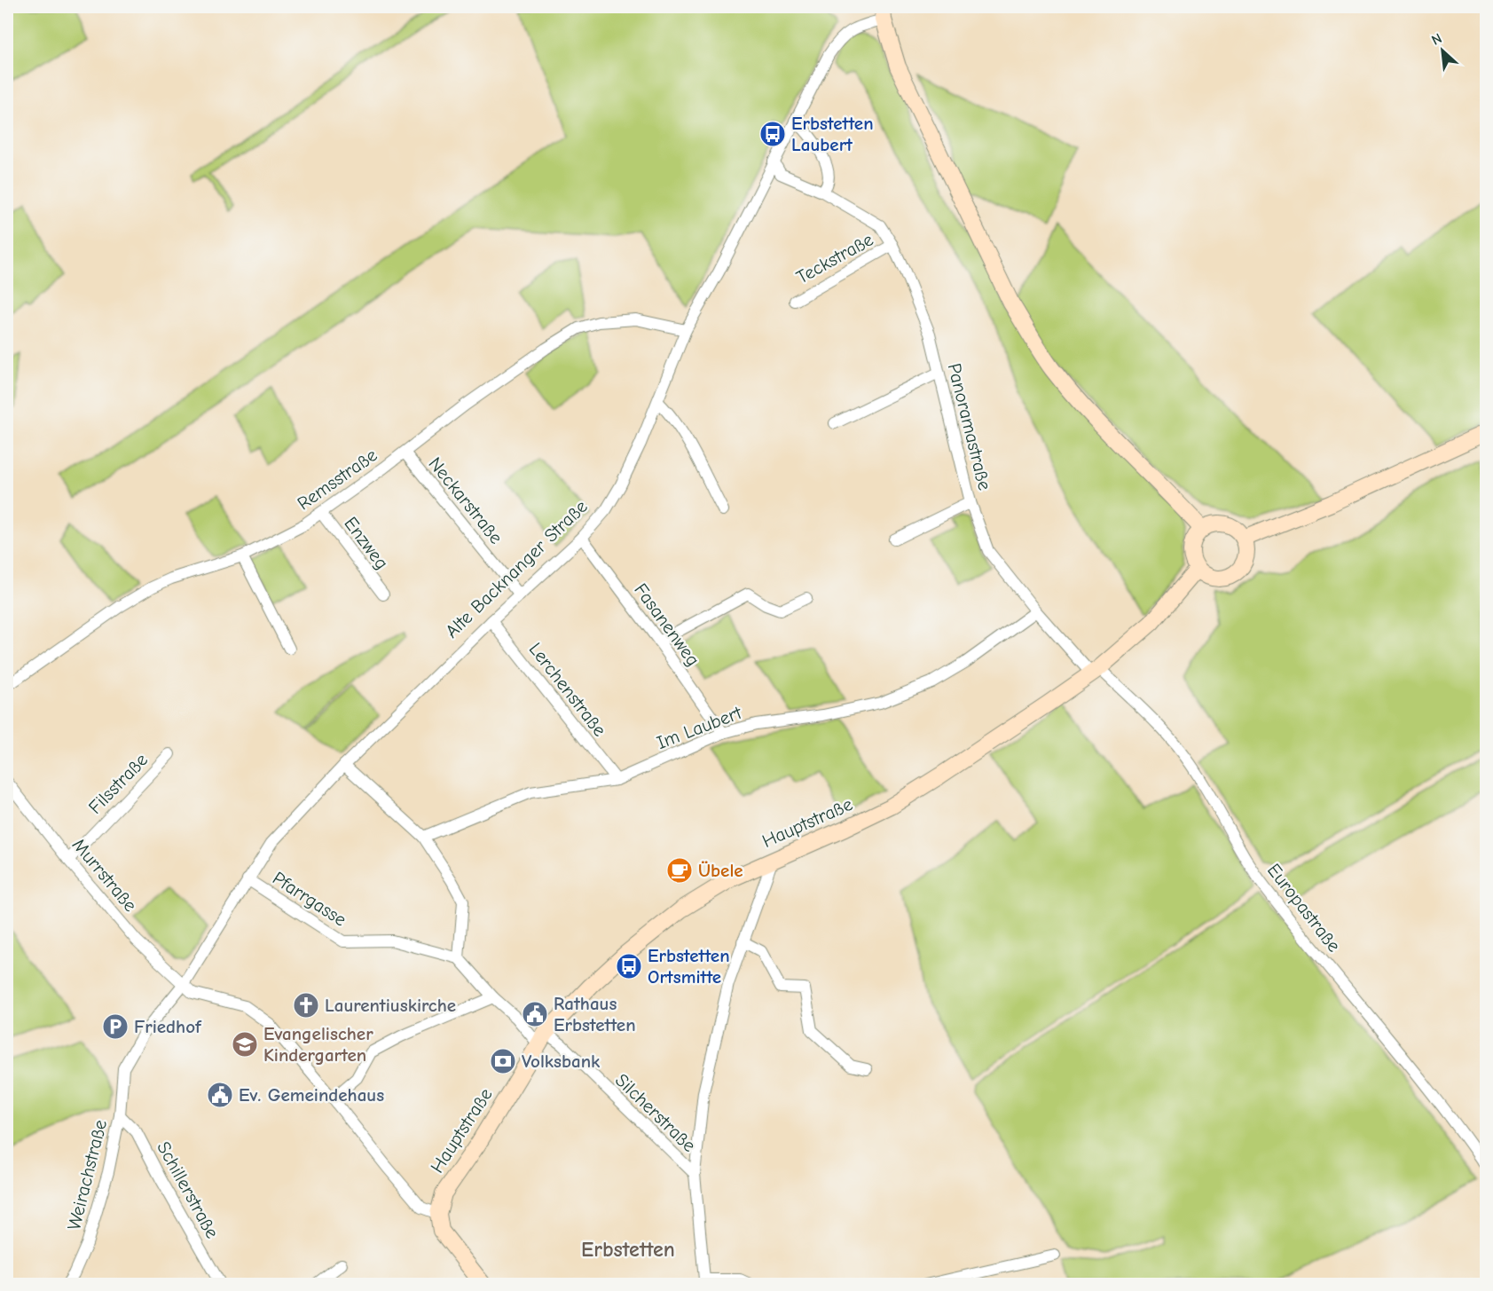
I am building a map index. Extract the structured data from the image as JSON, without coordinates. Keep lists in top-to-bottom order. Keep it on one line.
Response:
{"streets":{"street":["Teckstraße","Panoramastraße","Remsstraße","Neckarstraße","Enzweg","Alte Backnanger Straße","Fasanenweg","Lerchenstraße","Im Laubert","Filsstraße","Hauptstraße","Murrstraße","Pfarrgasse","Europastraße","Silcherstraße","Weirachstraße","Schillerstraße"]},"crossings":[["Teckstraße","Panoramastraße"],["Panoramastraße","Alte Backnanger Straße"],["Panoramastraße","Im Laubert"],["Panoramastraße","Hauptstraße"],["Panoramastraße","Europastraße"],["Remsstraße","Neckarstraße"],["Remsstraße","Enzweg"],["Remsstraße","Alte Backnanger Straße"],["Neckarstraße","Alte Backnanger Straße"],["Alte Backnanger Straße","Fasanenweg"],["Alte Backnanger Straße","Lerchenstraße"],["Alte Backnanger Straße","Murrstraße"],["Alte Backnanger Straße","Pfarrgasse"],["Alte Backnanger Straße","Weirachstraße"],["Fasanenweg","Im Laubert"],["Lerchenstraße","Im Laubert"],["Filsstraße","Murrstraße"],["Hauptstraße","Murrstraße"],["Hauptstraße","Europastraße"],["Hauptstraße","Silcherstraße"],["Weirachstraße","Schillerstraße"]],"districts":["Erbstetten"],"places":{"bus stop":["Erbstetten Laubert","Erbstetten Ortsmitte"],"cafe":["Übele"],"church":["Laurentiuskirche"],"public building":["Rathaus Erbstetten","Ev. Gemeindehaus"],"parking":["Friedhof"],"school or university":["Evangelischer Kindergarten"],"bank":["Volksbank"]},"north":"top left"}
